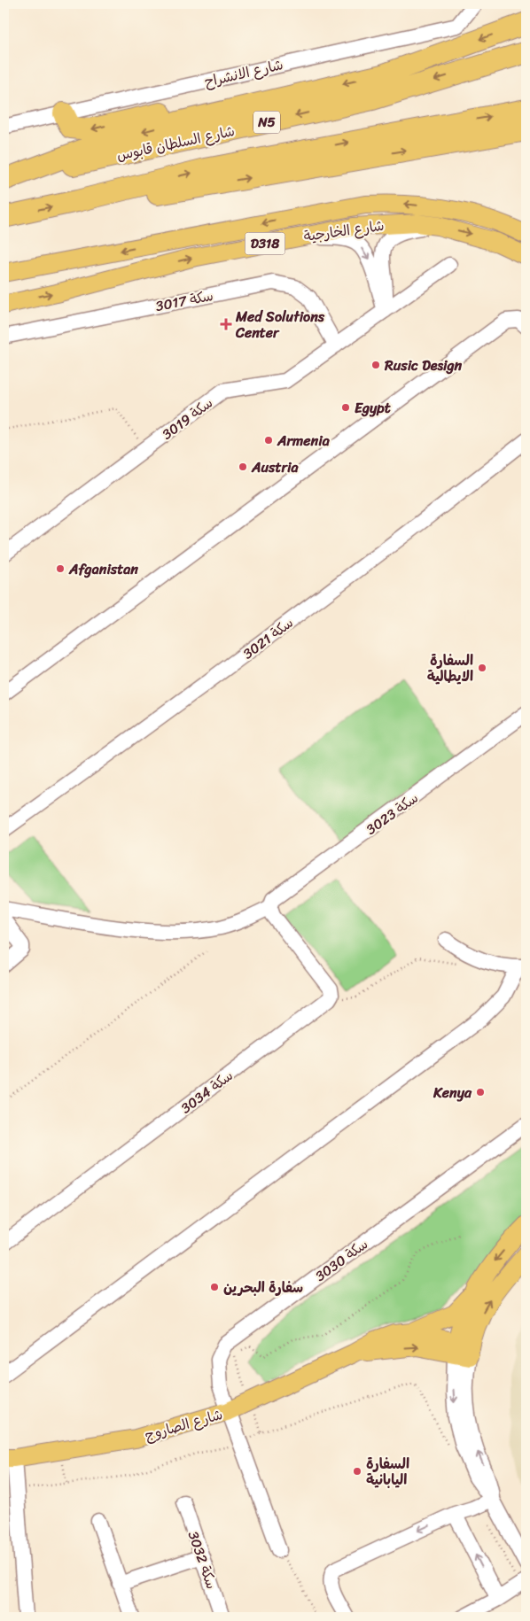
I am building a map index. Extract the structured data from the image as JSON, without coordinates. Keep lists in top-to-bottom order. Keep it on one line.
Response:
{"streets":{"highway":["N5","شارع السلطان قابوس"],"main road":["شارع الخارجية","D318","شارع الصاروج"],"street":["شارع الانشراح","سكة 3017","سكة 3019","سكة 3021","سكة 3023","سكة 3034","سكة 3030","سكة 3032"]},"crossings":[["سكة 3017","سكة 3019"],["سكة 3030","شارع الصاروج"]],"places":{"health":["Med Solutions Center"],"other":["Rusic Design","Egypt","Armenia","Austria","Afganistan","السفارة الايطالية","Kenya","سفارة البحرين","السفارة اليابانية"]}}
